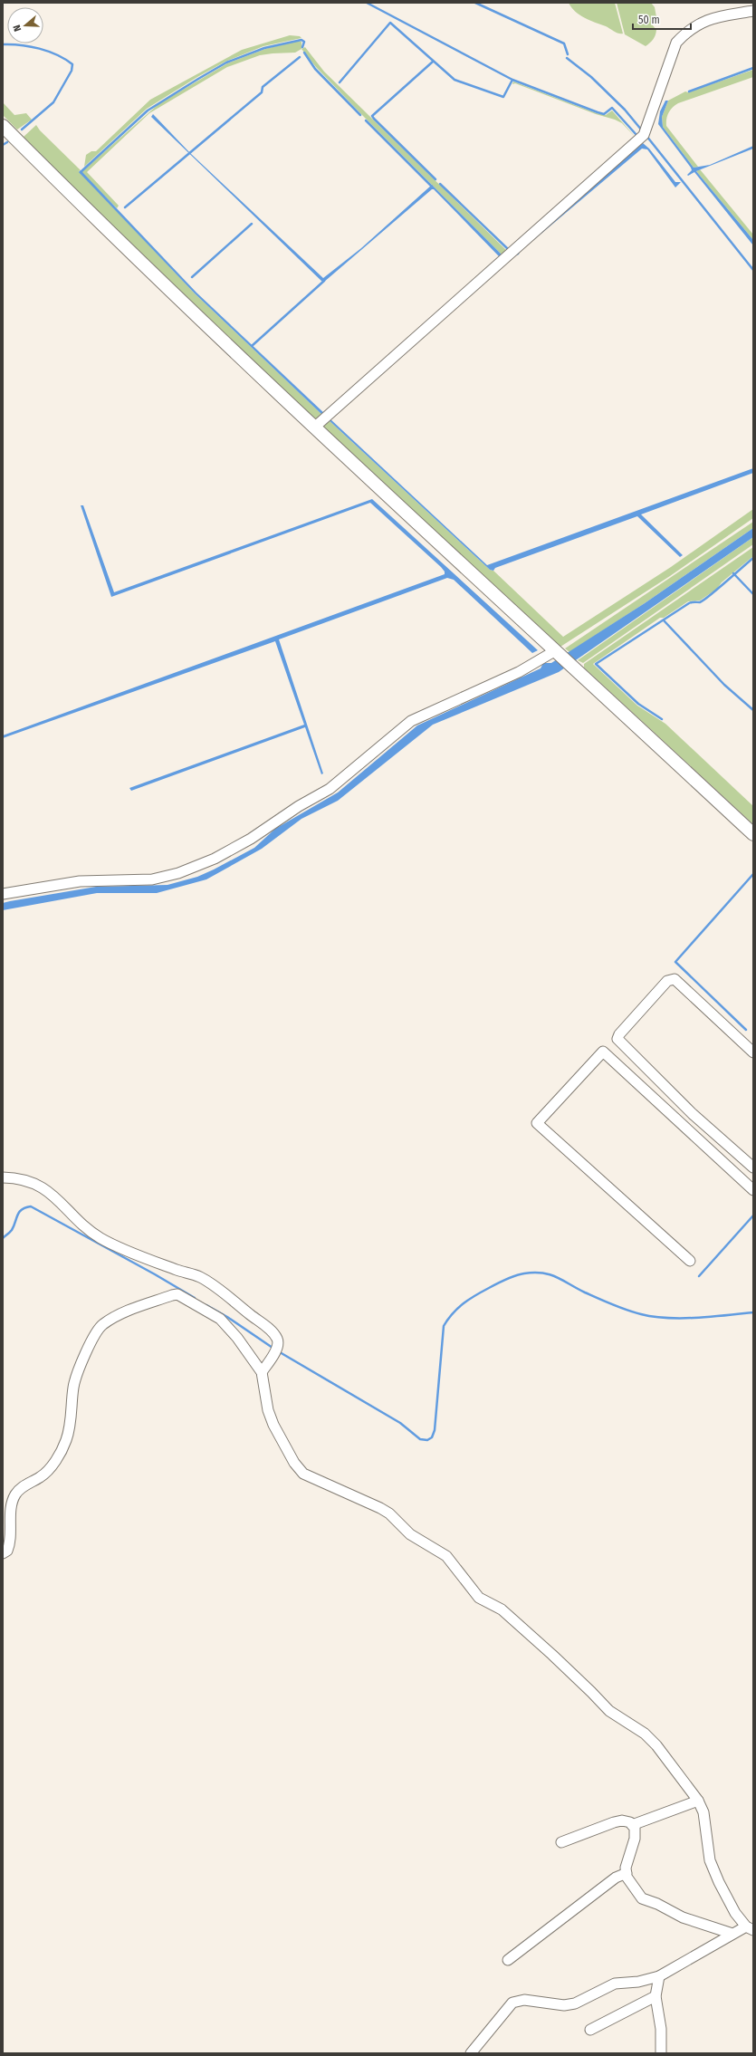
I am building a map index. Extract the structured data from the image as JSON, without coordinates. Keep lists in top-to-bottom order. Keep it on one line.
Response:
{"scale_bar":"50 m","north":"left"}
